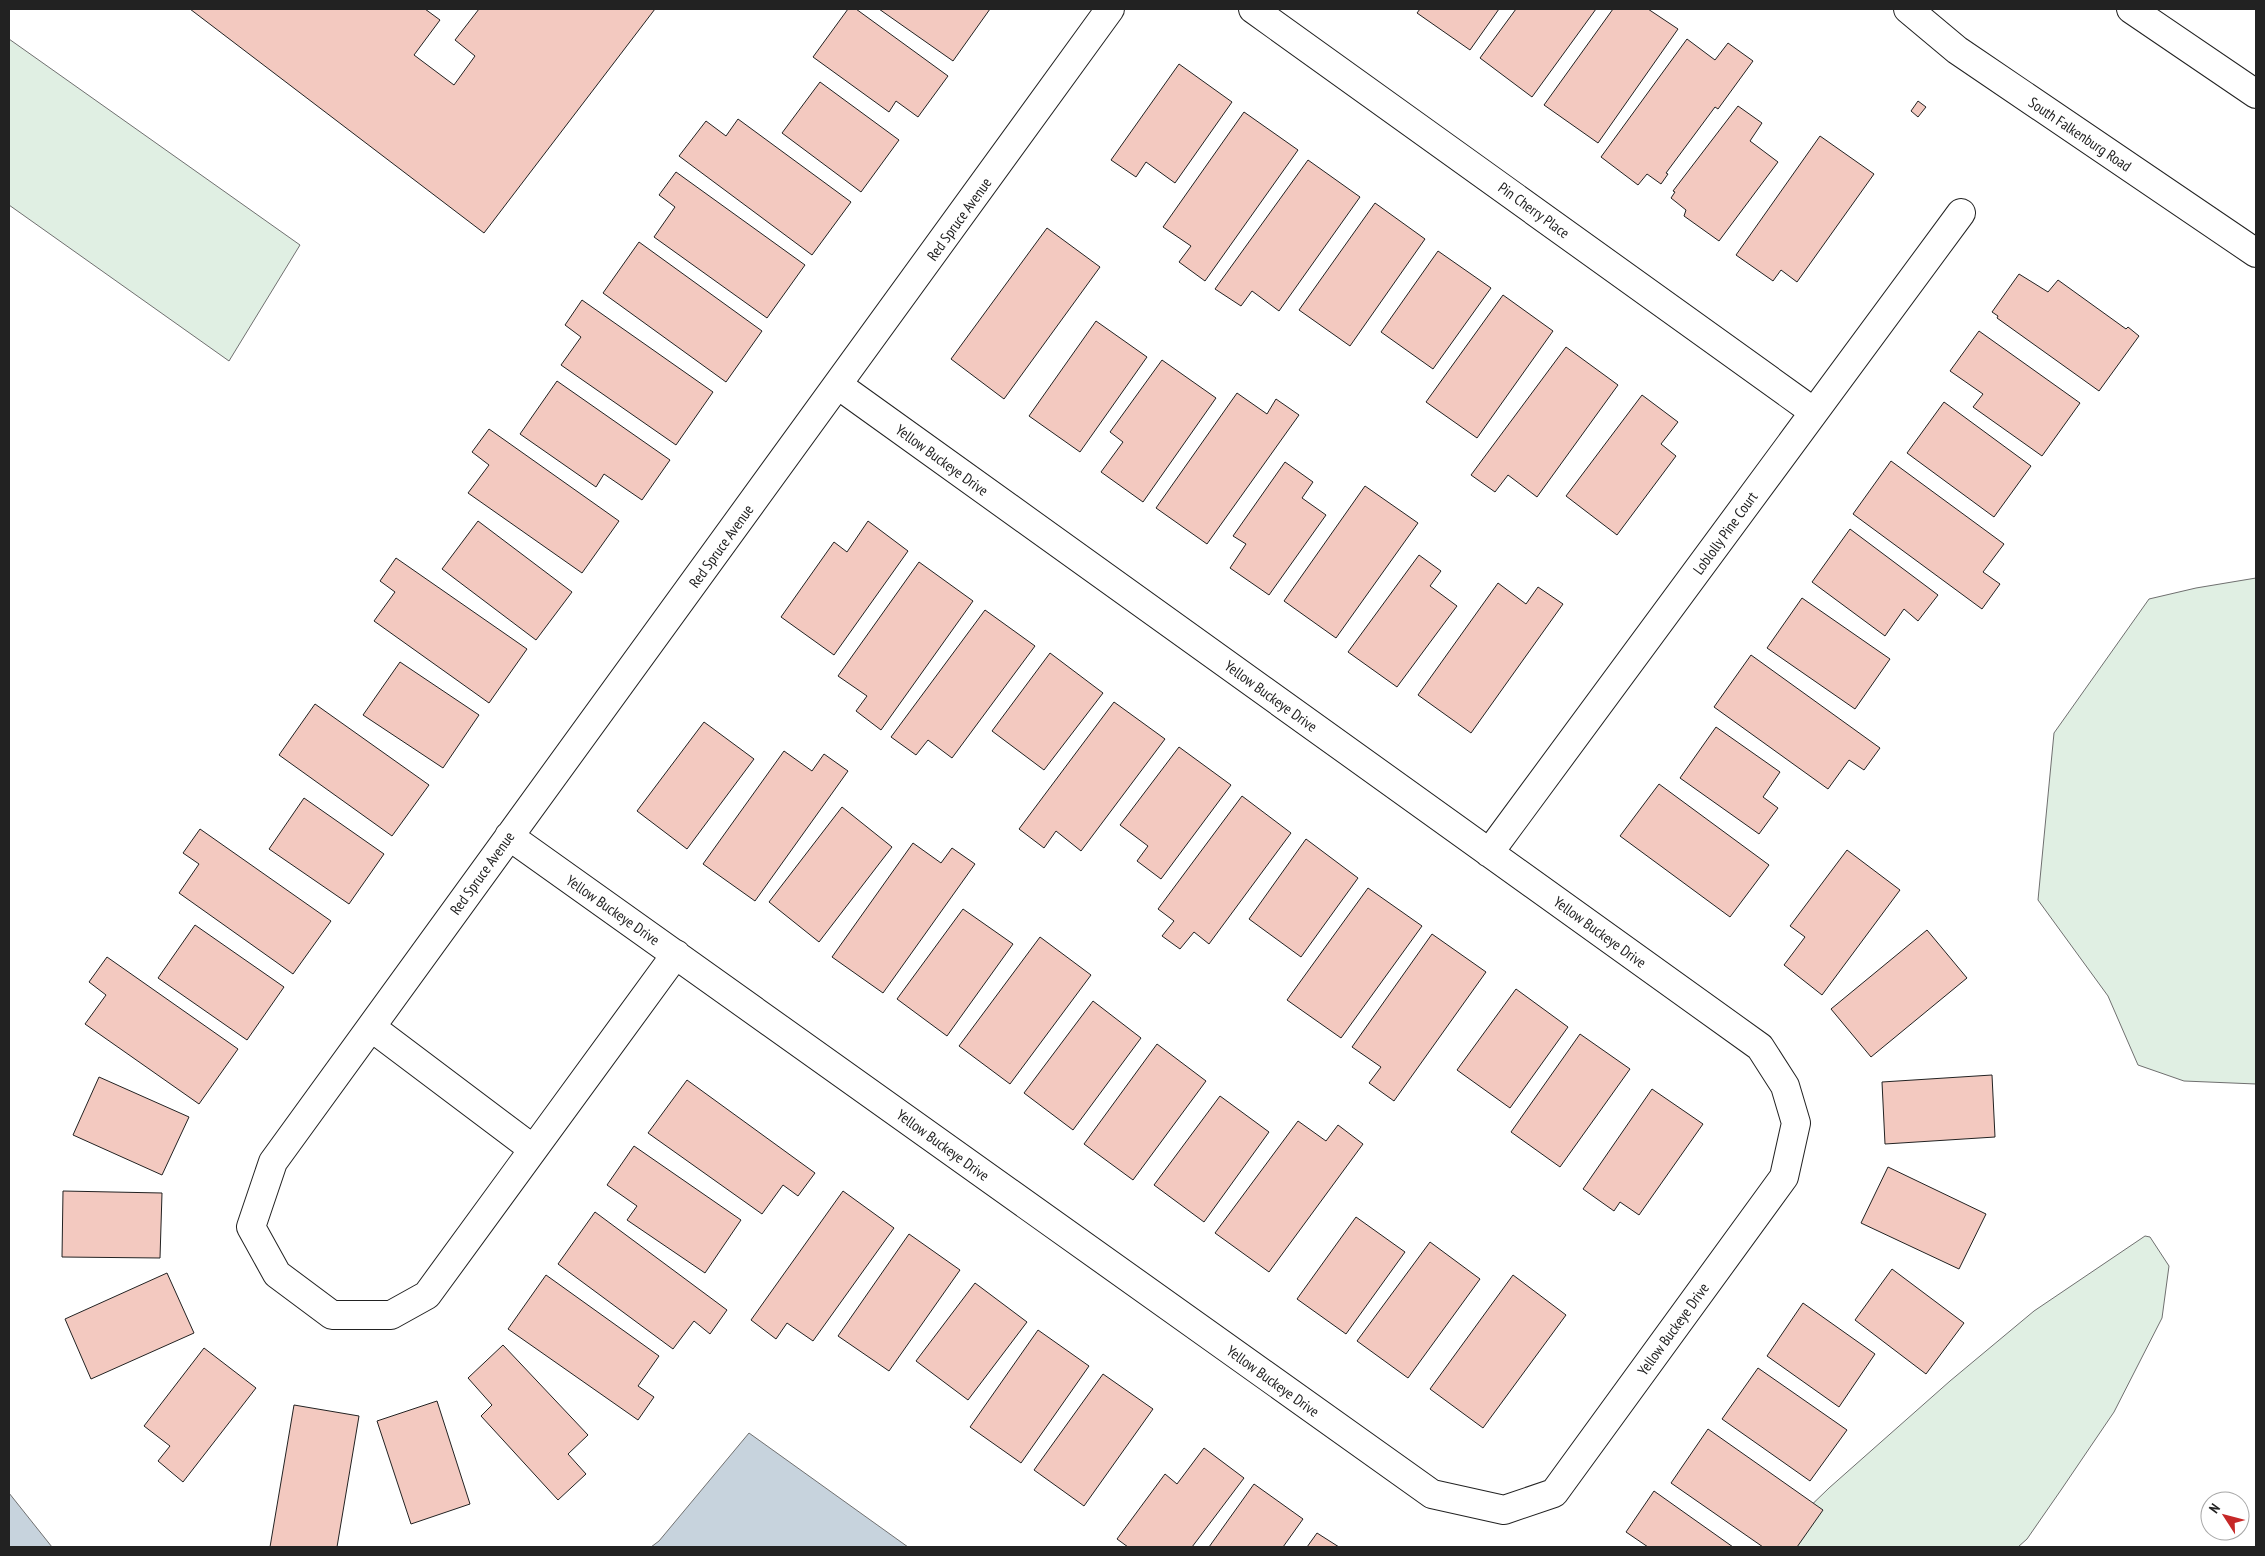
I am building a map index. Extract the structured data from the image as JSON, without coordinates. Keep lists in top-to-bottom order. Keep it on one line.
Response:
{"streets":{"street":["South Falkenburg Road","Pin Cherry Place","Red Spruce Avenue","Yellow Buckeye Drive","Loblolly Pine Court"]},"crossings":[["Pin Cherry Place","Loblolly Pine Court"],["Red Spruce Avenue","Yellow Buckeye Drive"],["Yellow Buckeye Drive","Loblolly Pine Court"]],"north":"top left"}
